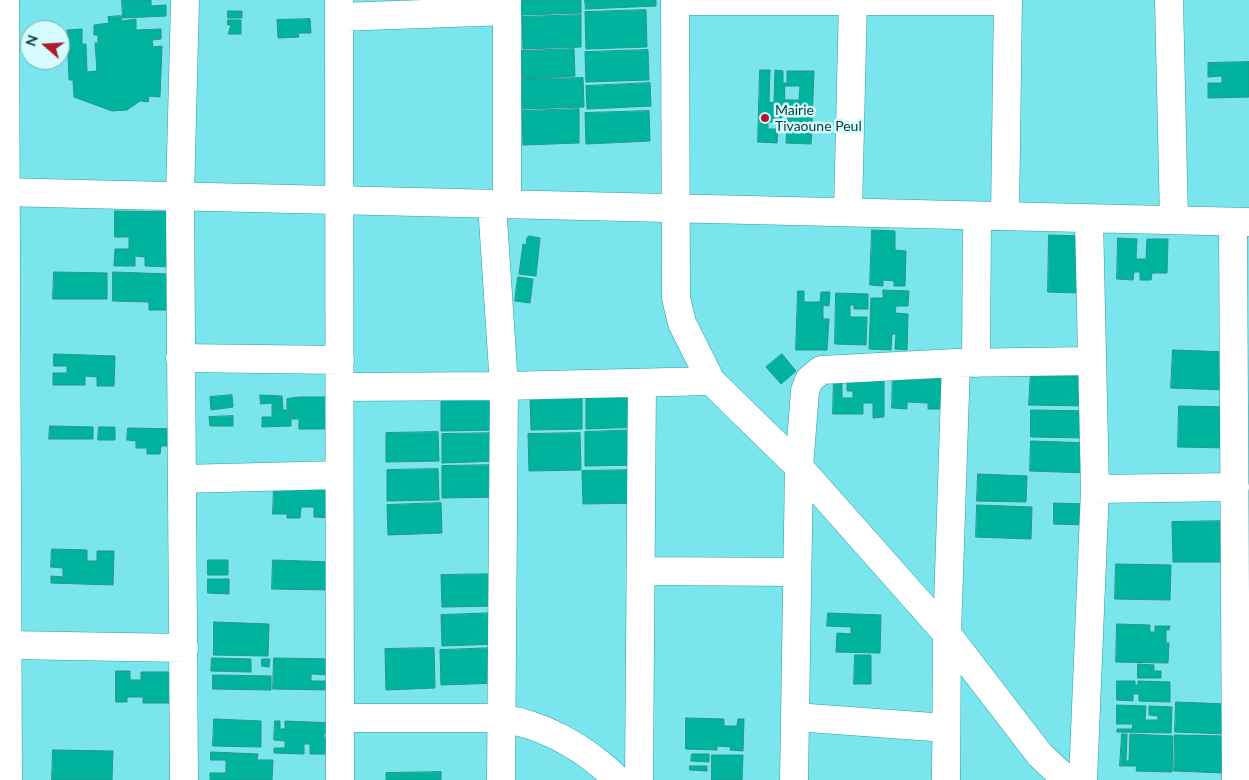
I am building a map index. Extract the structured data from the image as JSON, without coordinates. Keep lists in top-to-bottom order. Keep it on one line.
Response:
{"places":["Mairie Tivaoune Peul"],"north":"left"}
